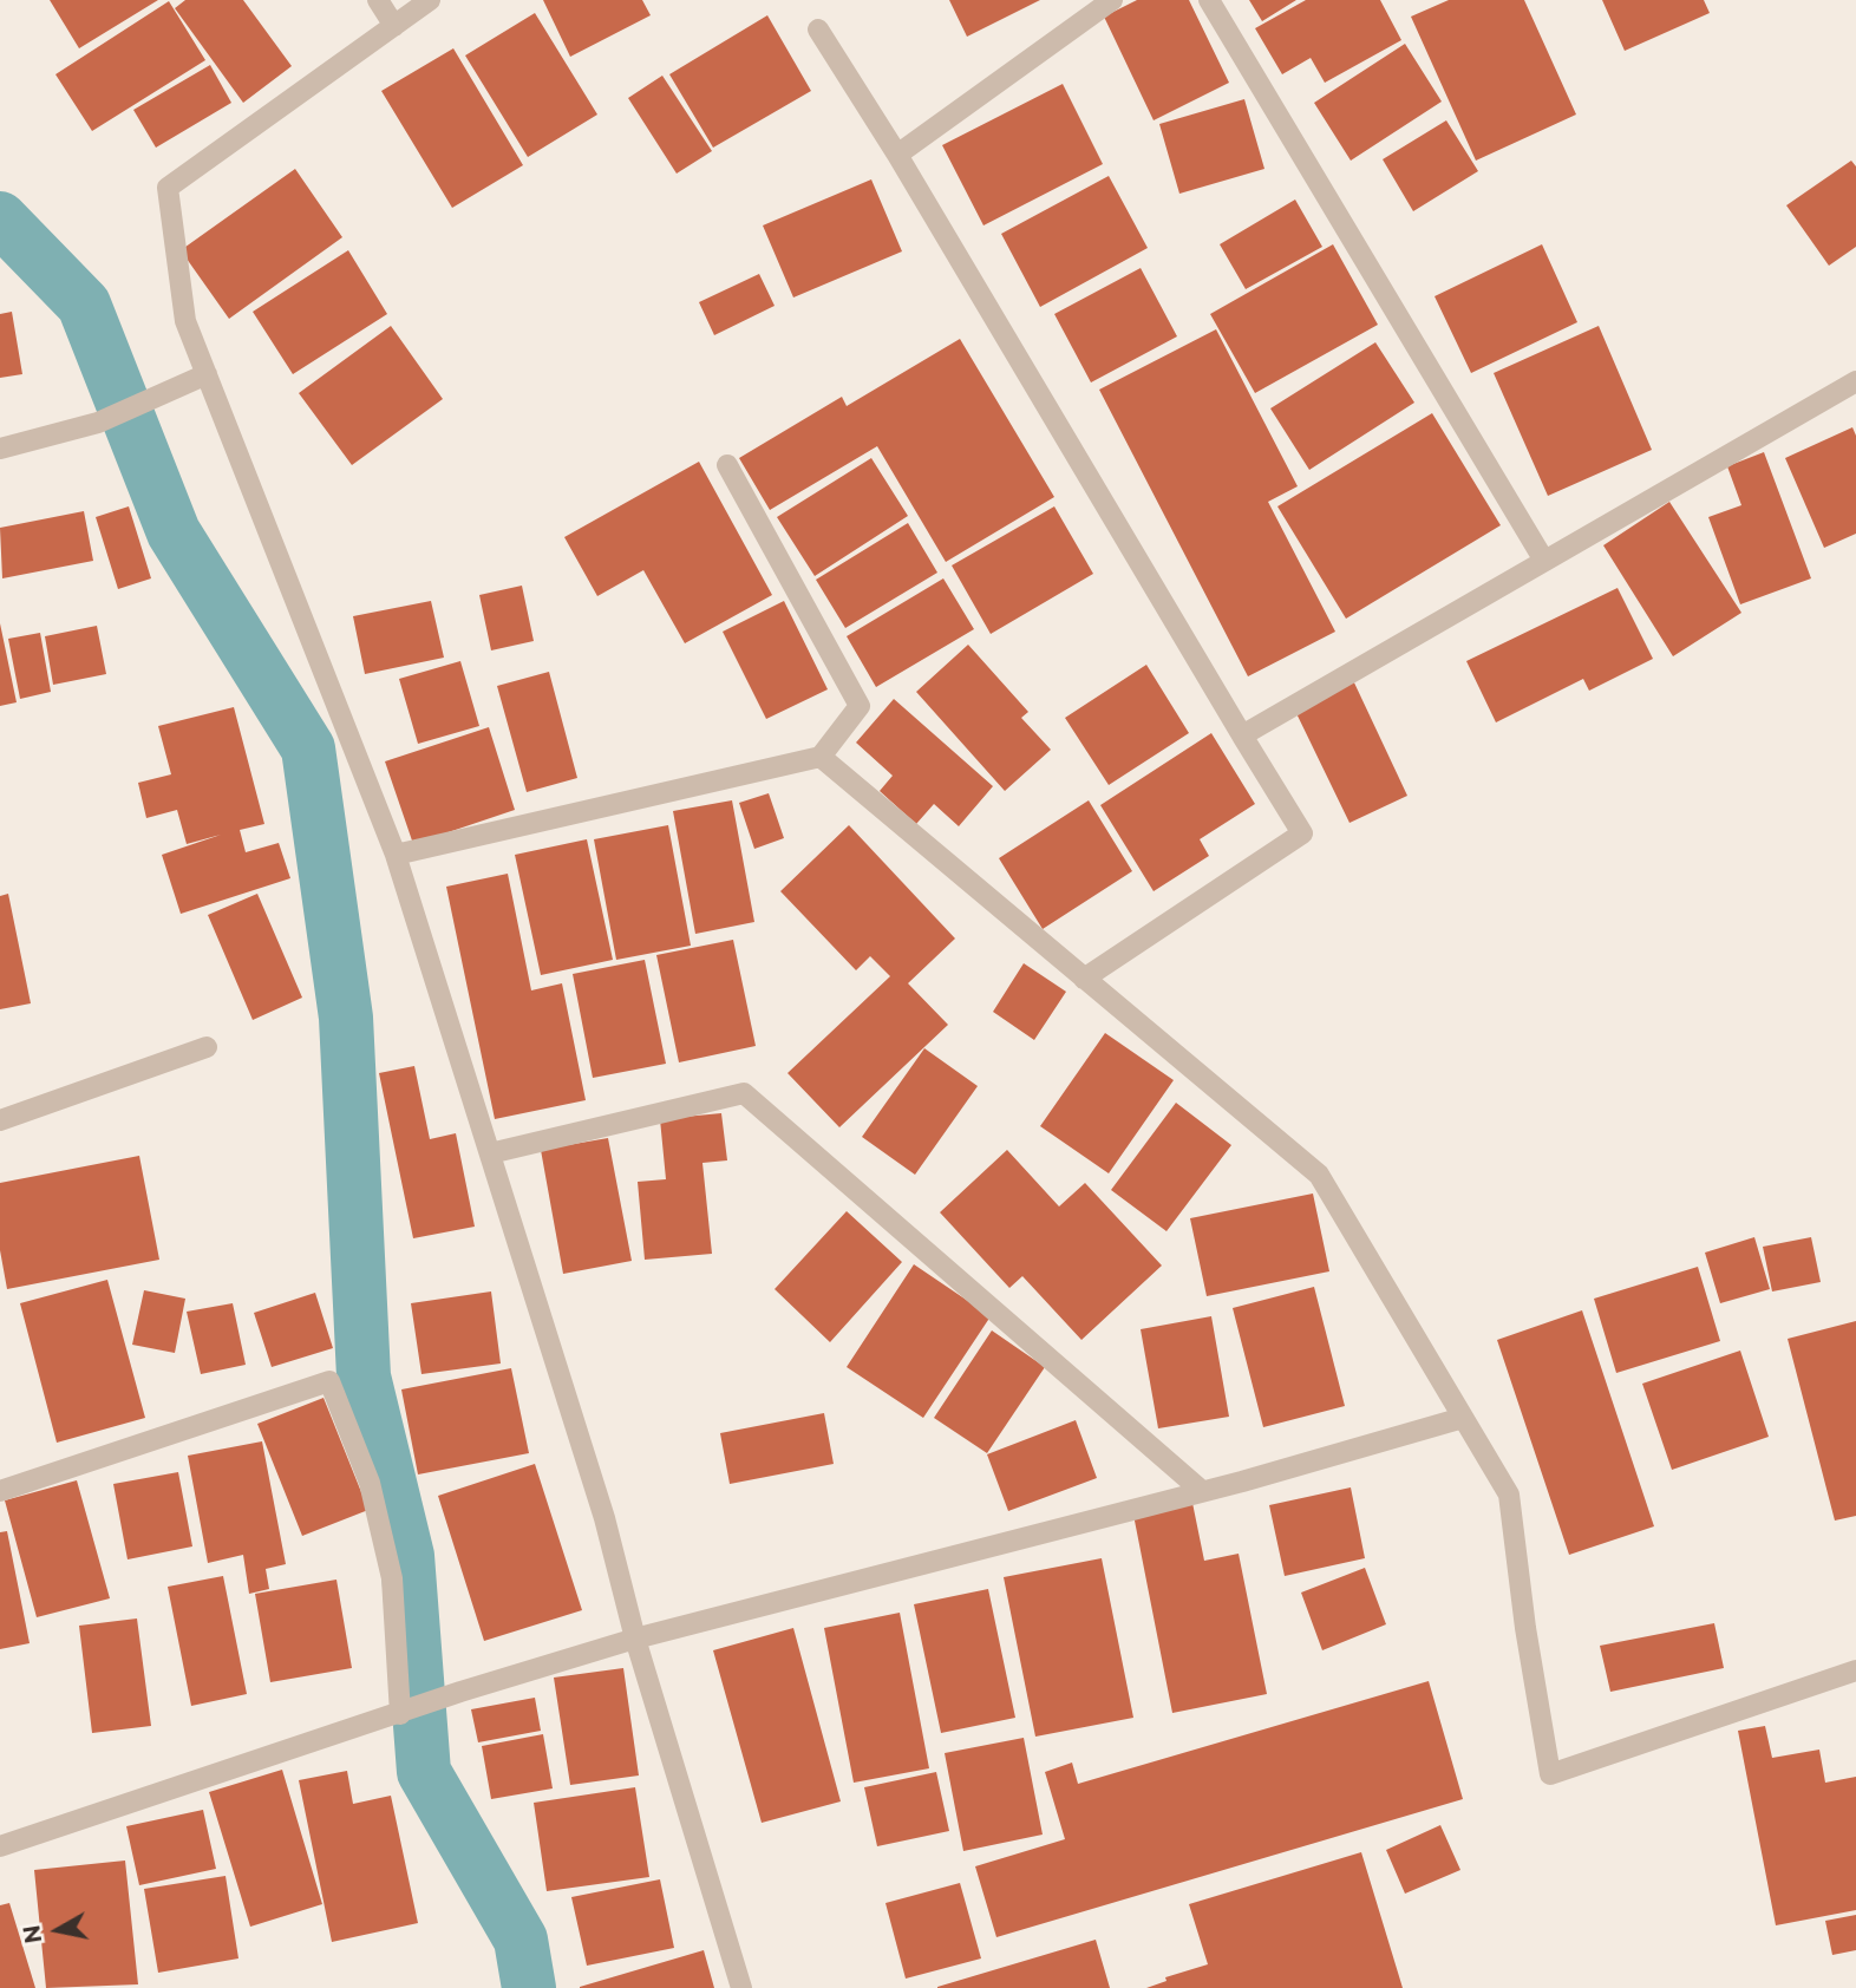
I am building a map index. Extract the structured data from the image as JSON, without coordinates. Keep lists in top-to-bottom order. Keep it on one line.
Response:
{"north":"left"}
